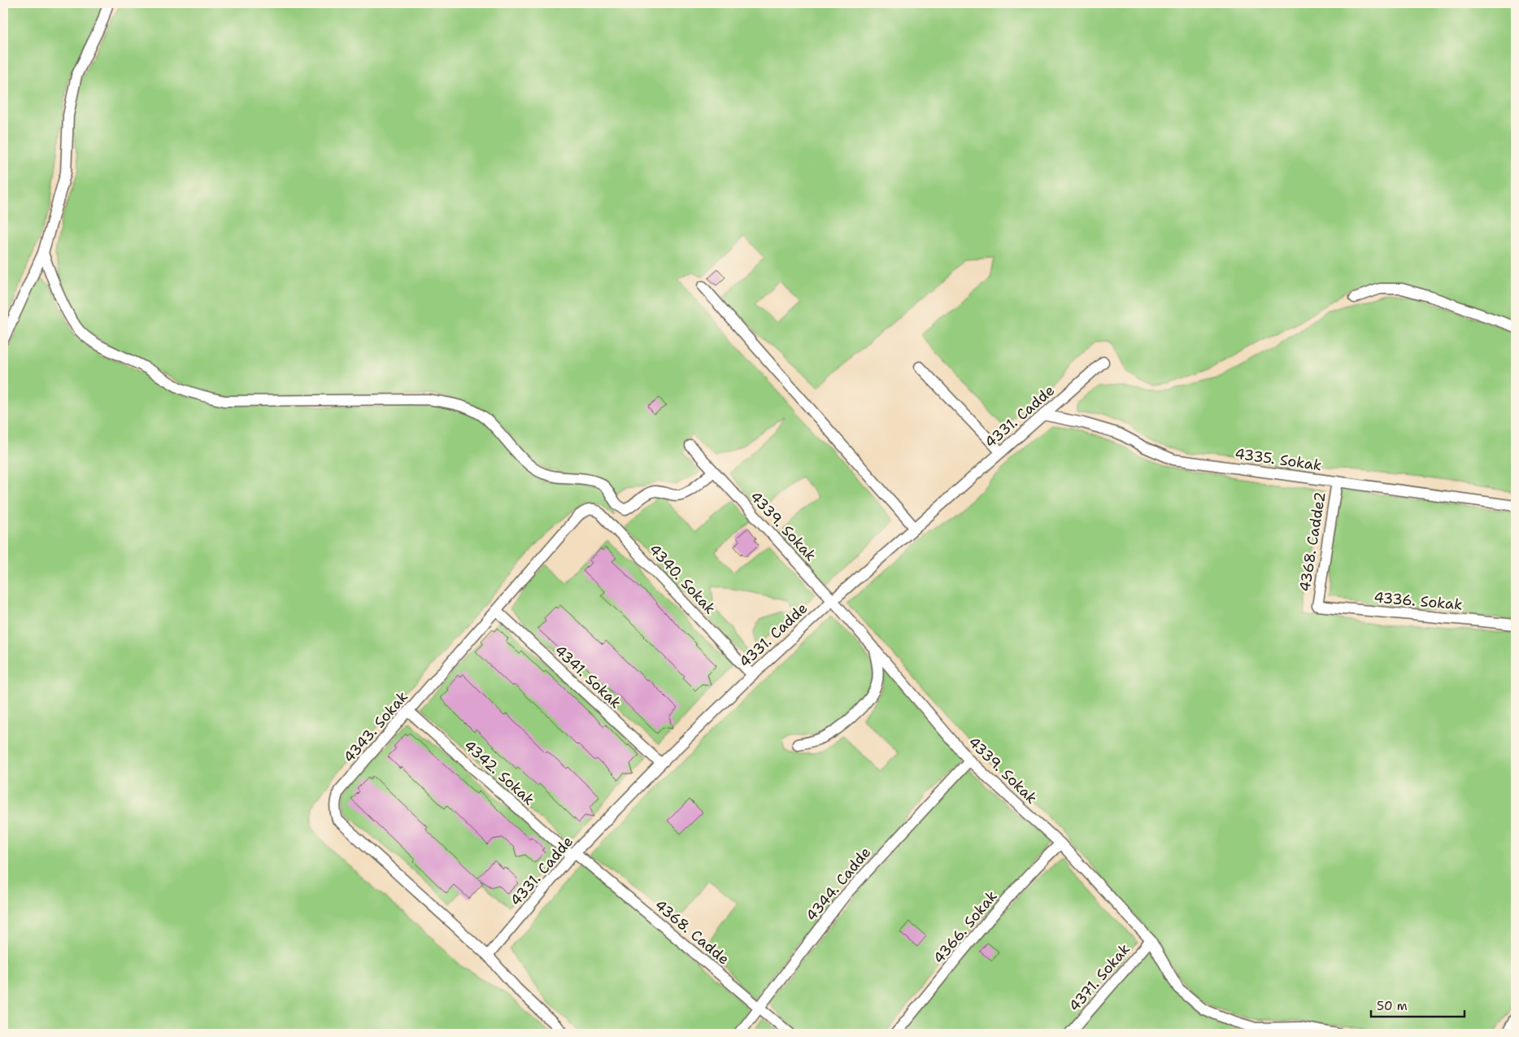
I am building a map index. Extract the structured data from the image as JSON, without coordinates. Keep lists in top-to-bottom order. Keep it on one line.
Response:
{"streets":{"street":["4331. Cadde","4335. Sokak","4339. Sokak","4368. Cadde2","4340. Sokak","4336. Sokak","4341. Sokak","4343. Sokak","4342. Sokak","4344. Cadde","4366. Sokak","4368. Cadde","4371. Sokak"]},"crossings":[["4331. Cadde","4335. Sokak"],["4331. Cadde","4339. Sokak"],["4331. Cadde","4340. Sokak"],["4331. Cadde","4341. Sokak"],["4331. Cadde","4343. Sokak"],["4331. Cadde","4342. Sokak"],["4331. Cadde","4368. Cadde"],["4335. Sokak","4368. Cadde2"],["4339. Sokak","4344. Cadde"],["4339. Sokak","4366. Sokak"],["4339. Sokak","4371. Sokak"],["4368. Cadde2","4336. Sokak"],["4340. Sokak","4343. Sokak"],["4341. Sokak","4343. Sokak"],["4343. Sokak","4342. Sokak"],["4342. Sokak","4368. Cadde"],["4344. Cadde","4368. Cadde"]],"scale_bar":"50 m"}
